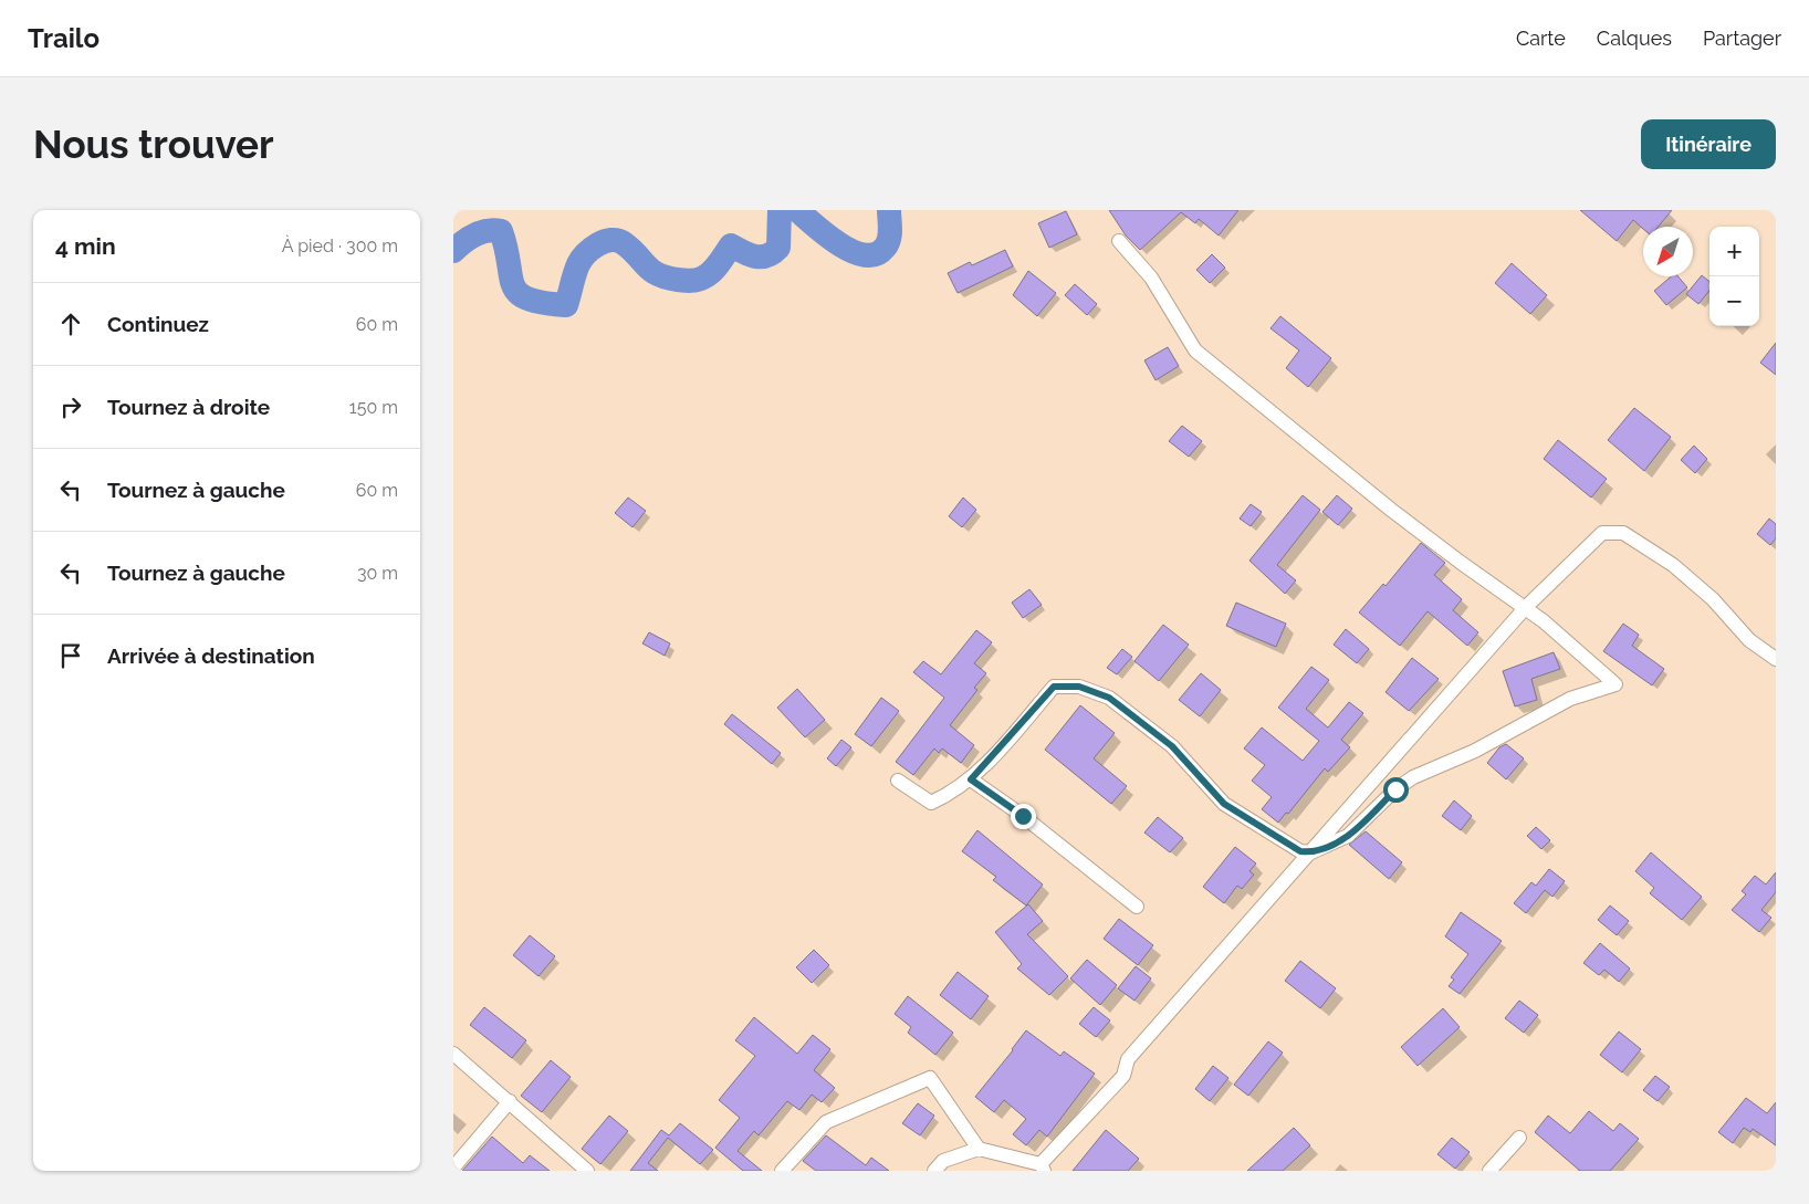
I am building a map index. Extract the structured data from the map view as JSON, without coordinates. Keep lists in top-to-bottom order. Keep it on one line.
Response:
{"north":"bottom left","page":{"header":"Trailo","nav":["Carte","Calques","Partager"],"buttons":"Itinéraire","title":"Nous trouver","heading":["4 min","À pied · 300 m"],"map_buttons":["+","−"],"list":[["Continuez","60 m"],["Tournez à droite","150 m"],["Tournez à gauche","60 m"],["Tournez à gauche","30 m"],"Arrivée à destination"]}}
